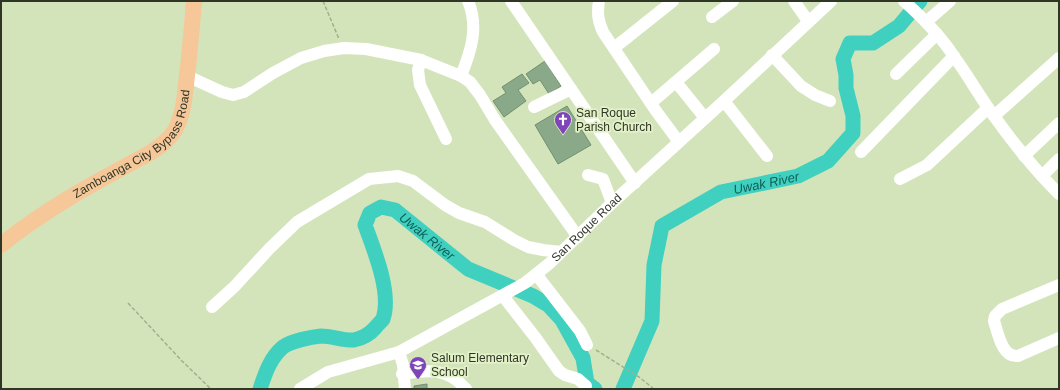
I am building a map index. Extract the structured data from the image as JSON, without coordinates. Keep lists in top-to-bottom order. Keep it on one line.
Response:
{"streets":{"main road":["Zamboanga City Bypass Road"],"street":["San Roque Road"]},"water":["Uwak River"],"places":{"church":["San Roque Parish Church"],"school or university":["Salum Elementary School"]}}
